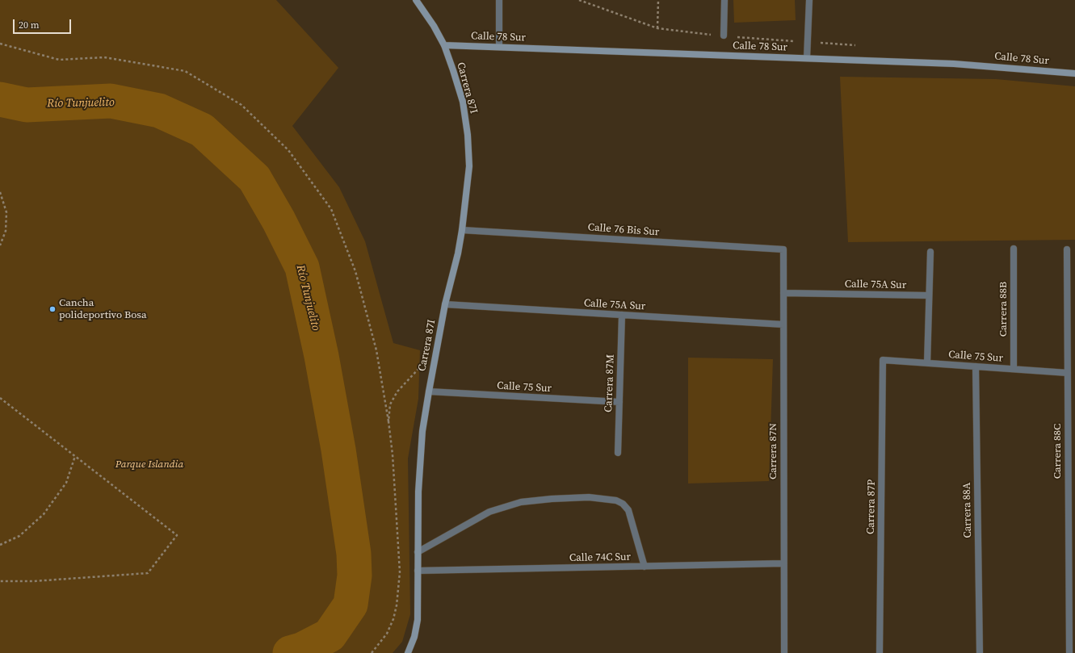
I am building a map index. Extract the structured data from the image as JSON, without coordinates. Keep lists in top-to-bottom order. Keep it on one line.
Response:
{"streets":{"street":["Calle 78 Sur","Carrera 87I","Calle 76 Bis Sur","Calle 75A Sur","Carrera 88B","Calle 75 Sur","Carrera 87M","Carrera 87N","Carrera 88C","Carrera 87P","Carrera 88A","Calle 74C Sur"]},"crossings":[["Calle 78 Sur","Carrera 87I"],["Carrera 87I","Calle 76 Bis Sur"],["Carrera 87I","Calle 75A Sur"],["Carrera 87I","Calle 75 Sur"],["Carrera 87I","Calle 74C Sur"],["Calle 76 Bis Sur","Carrera 87N"],["Calle 75A Sur","Carrera 87M"],["Calle 75A Sur","Carrera 87N"],["Carrera 88B","Calle 75 Sur"],["Calle 75 Sur","Carrera 87M"],["Calle 75 Sur","Carrera 88C"],["Calle 75 Sur","Carrera 87P"],["Calle 75 Sur","Carrera 88A"],["Carrera 87N","Calle 74C Sur"]],"water":["Río Tunjuelito"],"parks":["Parque Islandia"],"places":["Cancha polideportivo Bosa"],"scale_bar":"20 m"}
